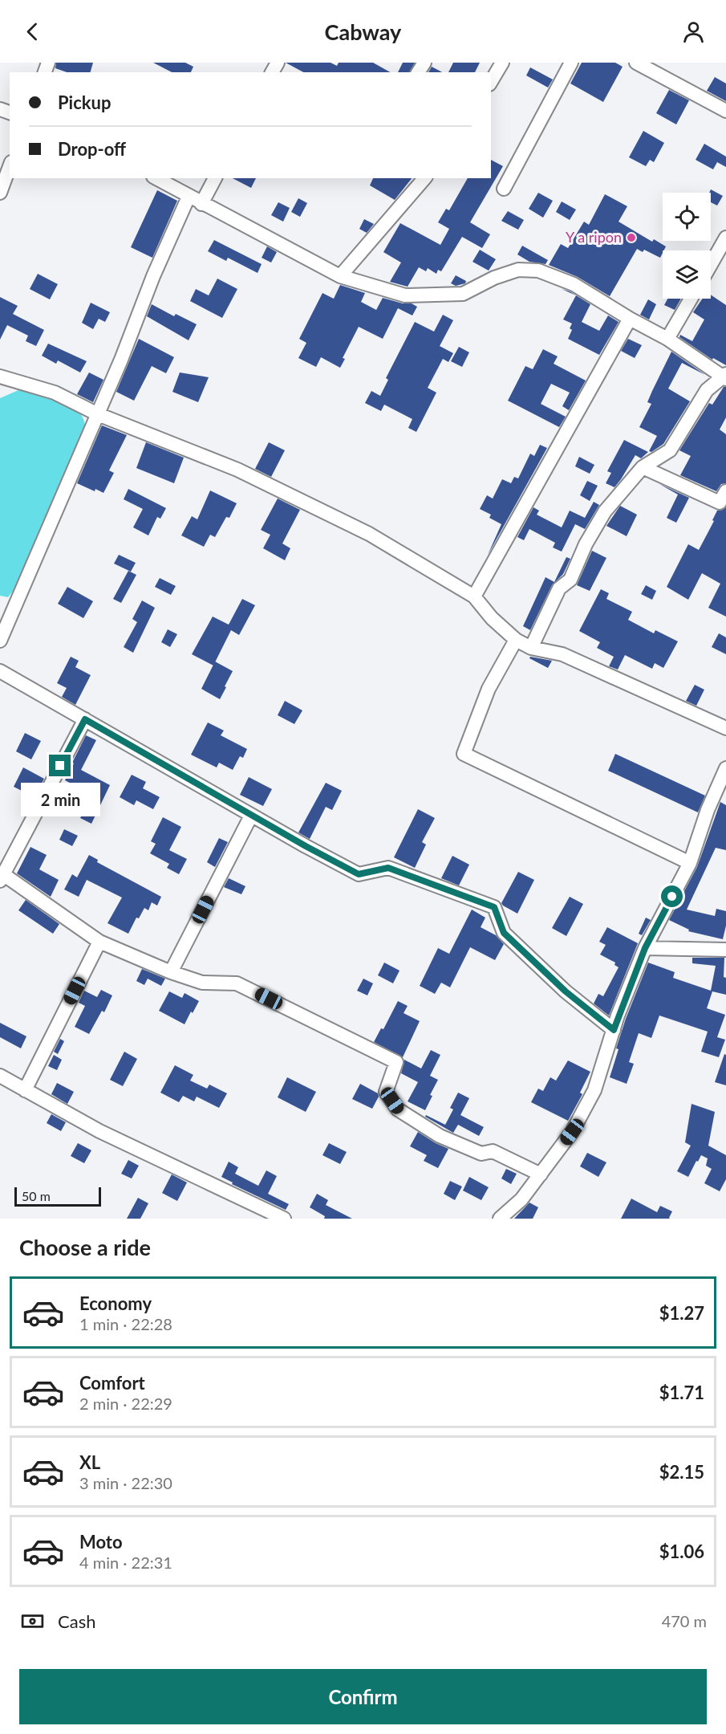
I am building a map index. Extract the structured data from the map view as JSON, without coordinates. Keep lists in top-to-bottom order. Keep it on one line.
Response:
{"places":["Y a ripon"],"scale_bar":"50 m","page":{"header":"Cabway","banner":["Pickup","Drop-off"],"bubble":"2 min","scale":"50 m","heading":"Choose a ride","list":[{"name":"Economy","note":"1 min · 22:28","value":"$1.27"},{"name":"Comfort","note":"2 min · 22:29","value":"$1.71"},{"name":"XL","note":"3 min · 22:30","value":"$2.15"},{"name":"Moto","note":"4 min · 22:31","value":"$1.06"}],"pay":["Cash","470 m"],"buttons":"Confirm"}}
